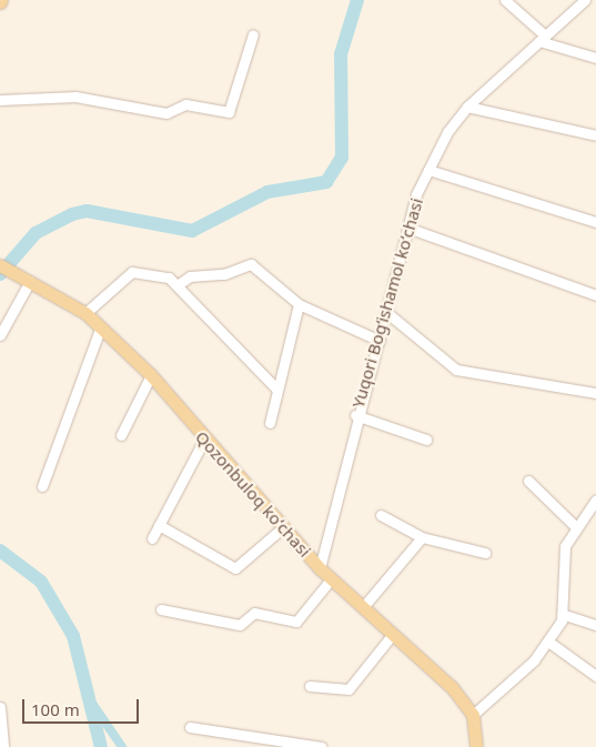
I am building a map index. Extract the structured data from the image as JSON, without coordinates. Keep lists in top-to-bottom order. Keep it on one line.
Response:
{"streets":{"main road":["Qozonbuloq koʻchasi"],"street":["Yuqori Bogʻishamol koʻchasi"]},"crossings":[["Yuqori Bogʻishamol koʻchasi","Qozonbuloq koʻchasi"]],"scale_bar":"100 m"}
